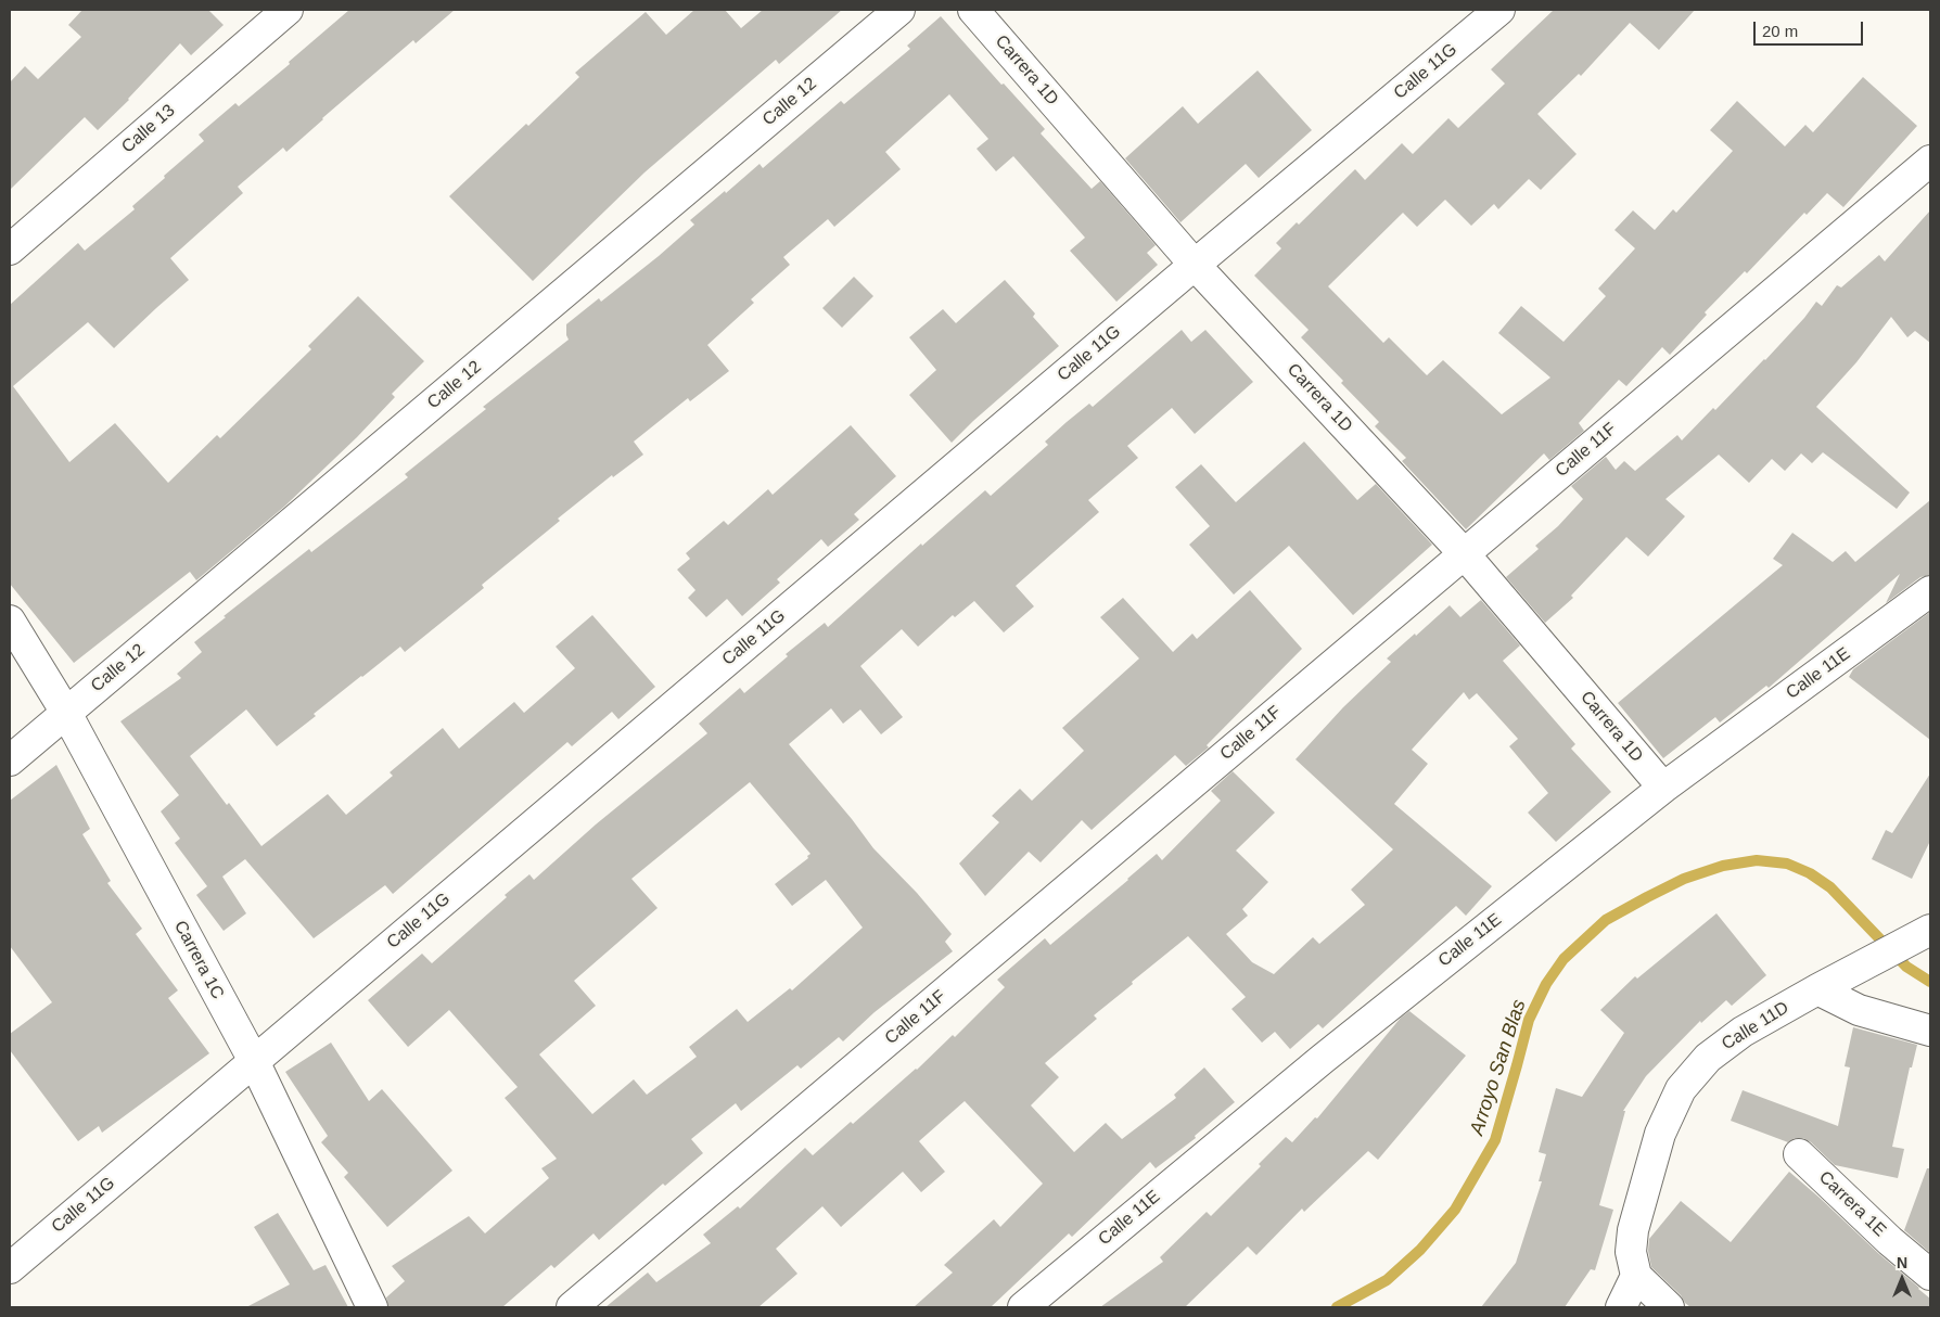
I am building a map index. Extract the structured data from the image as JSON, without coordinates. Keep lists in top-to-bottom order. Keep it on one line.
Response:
{"streets":{"street":["Carrera 1D","Calle 11G","Calle 12","Calle 13","Calle 11F","Calle 11E","Carrera 1C","Calle 11D","Carrera 1E"]},"crossings":[["Carrera 1D","Calle 11G"],["Carrera 1D","Calle 11F"],["Carrera 1D","Calle 11E"],["Calle 11G","Carrera 1C"],["Calle 12","Carrera 1C"]],"water":["Arroyo San Blas"],"scale_bar":"20 m","north":"top"}
